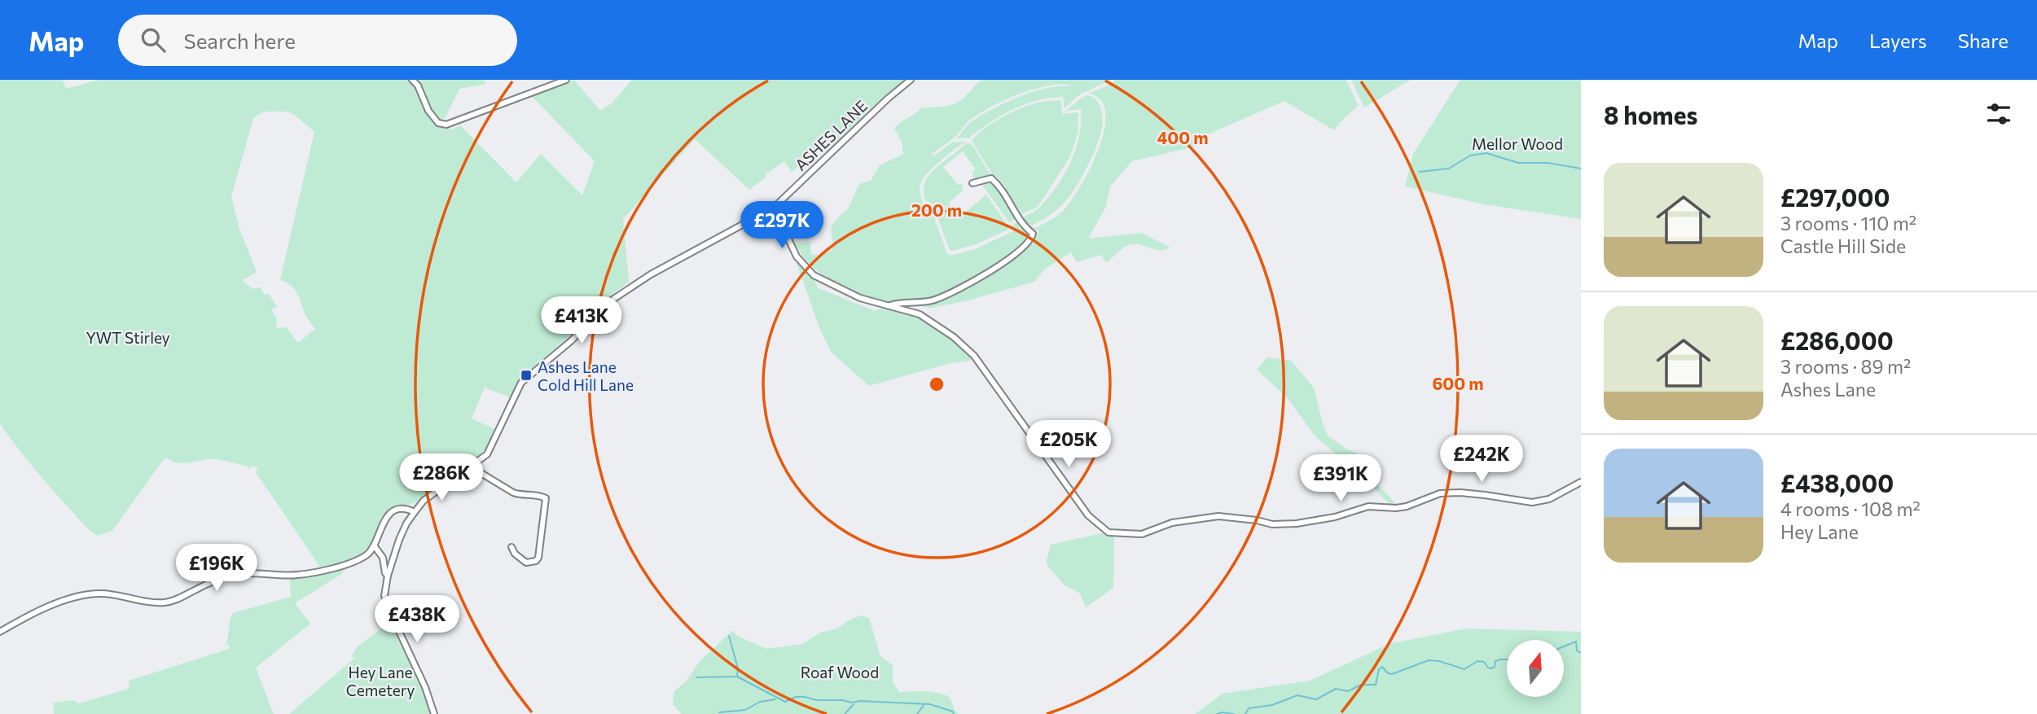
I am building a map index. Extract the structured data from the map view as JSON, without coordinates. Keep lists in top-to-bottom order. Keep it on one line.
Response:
{"streets":{"street":["ASHES LANE"]},"parks":["Mellor Wood","YWT Stirley","Hey Lane Cemetery","Roaf Wood"],"places":{"transit":["Ashes Lane Cold Hill Lane"]},"north":"top","page":{"header":"Map","search":"Search here","nav":["Map","Layers","Share"],"heading":"8 homes","list":[{"name":"£297,000","note":"3 rooms · 110 m² · Castle Hill Side"},{"name":"£286,000","note":"3 rooms · 89 m² · Ashes Lane"},{"name":"£438,000","note":"4 rooms · 108 m² · Hey Lane"}],"price":["£297K","£413K","£205K","£242K","£286K","£391K","£196K","£438K"]},"rings":["400 m","200 m","600 m"]}
